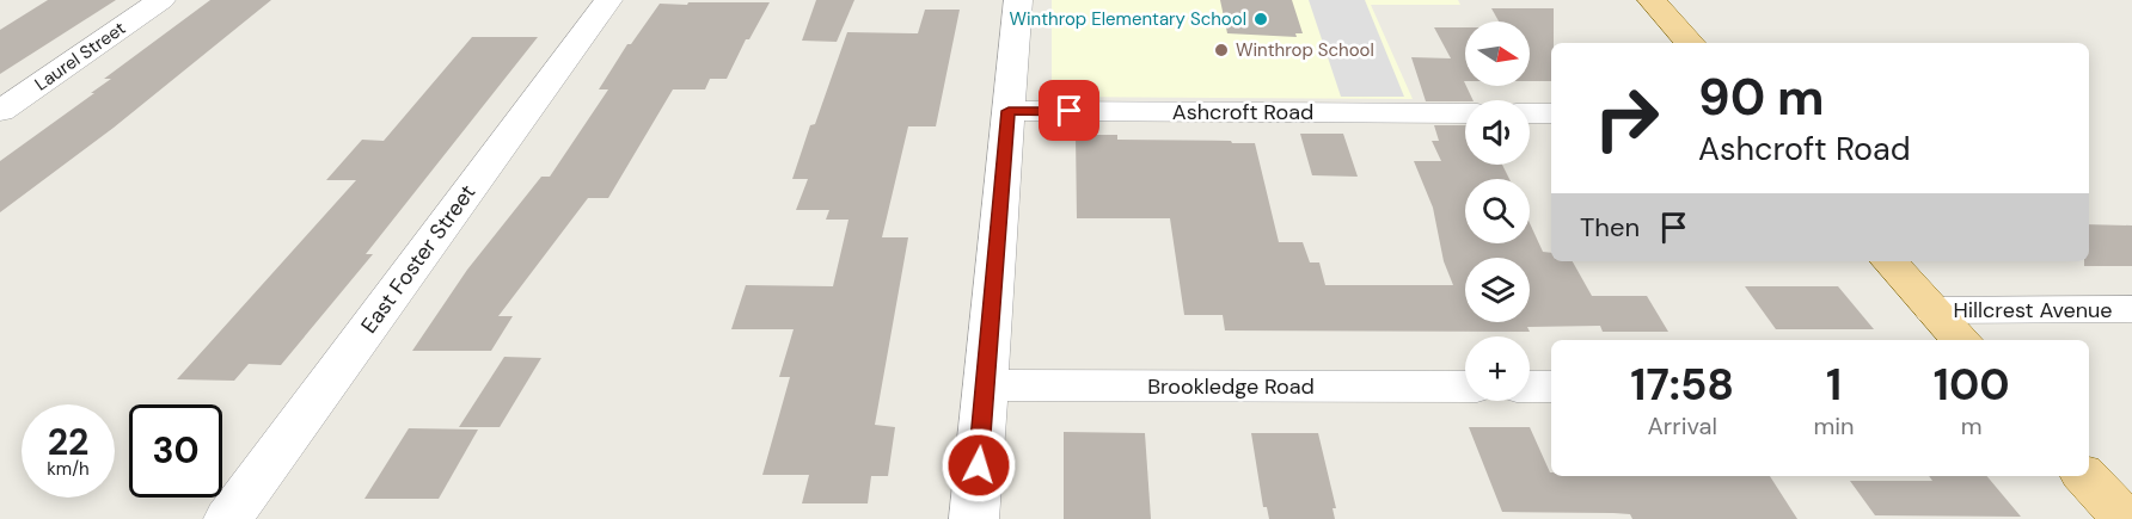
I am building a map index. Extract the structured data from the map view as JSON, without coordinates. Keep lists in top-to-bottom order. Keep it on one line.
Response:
{"streets":{"street":["Laurel Street","Ashcroft Road","East Foster Street","Hillcrest Avenue","Brookledge Road"]},"places":["Winthrop Elementary School","Winthrop School"],"north":"right","page":{"map_buttons":"+","turn":["90 m","Ashcroft Road"],"then":"Then","eta":["17:58","Arrival","1","min","100","m"],"speed":"22 km/h","limit":"30"}}
